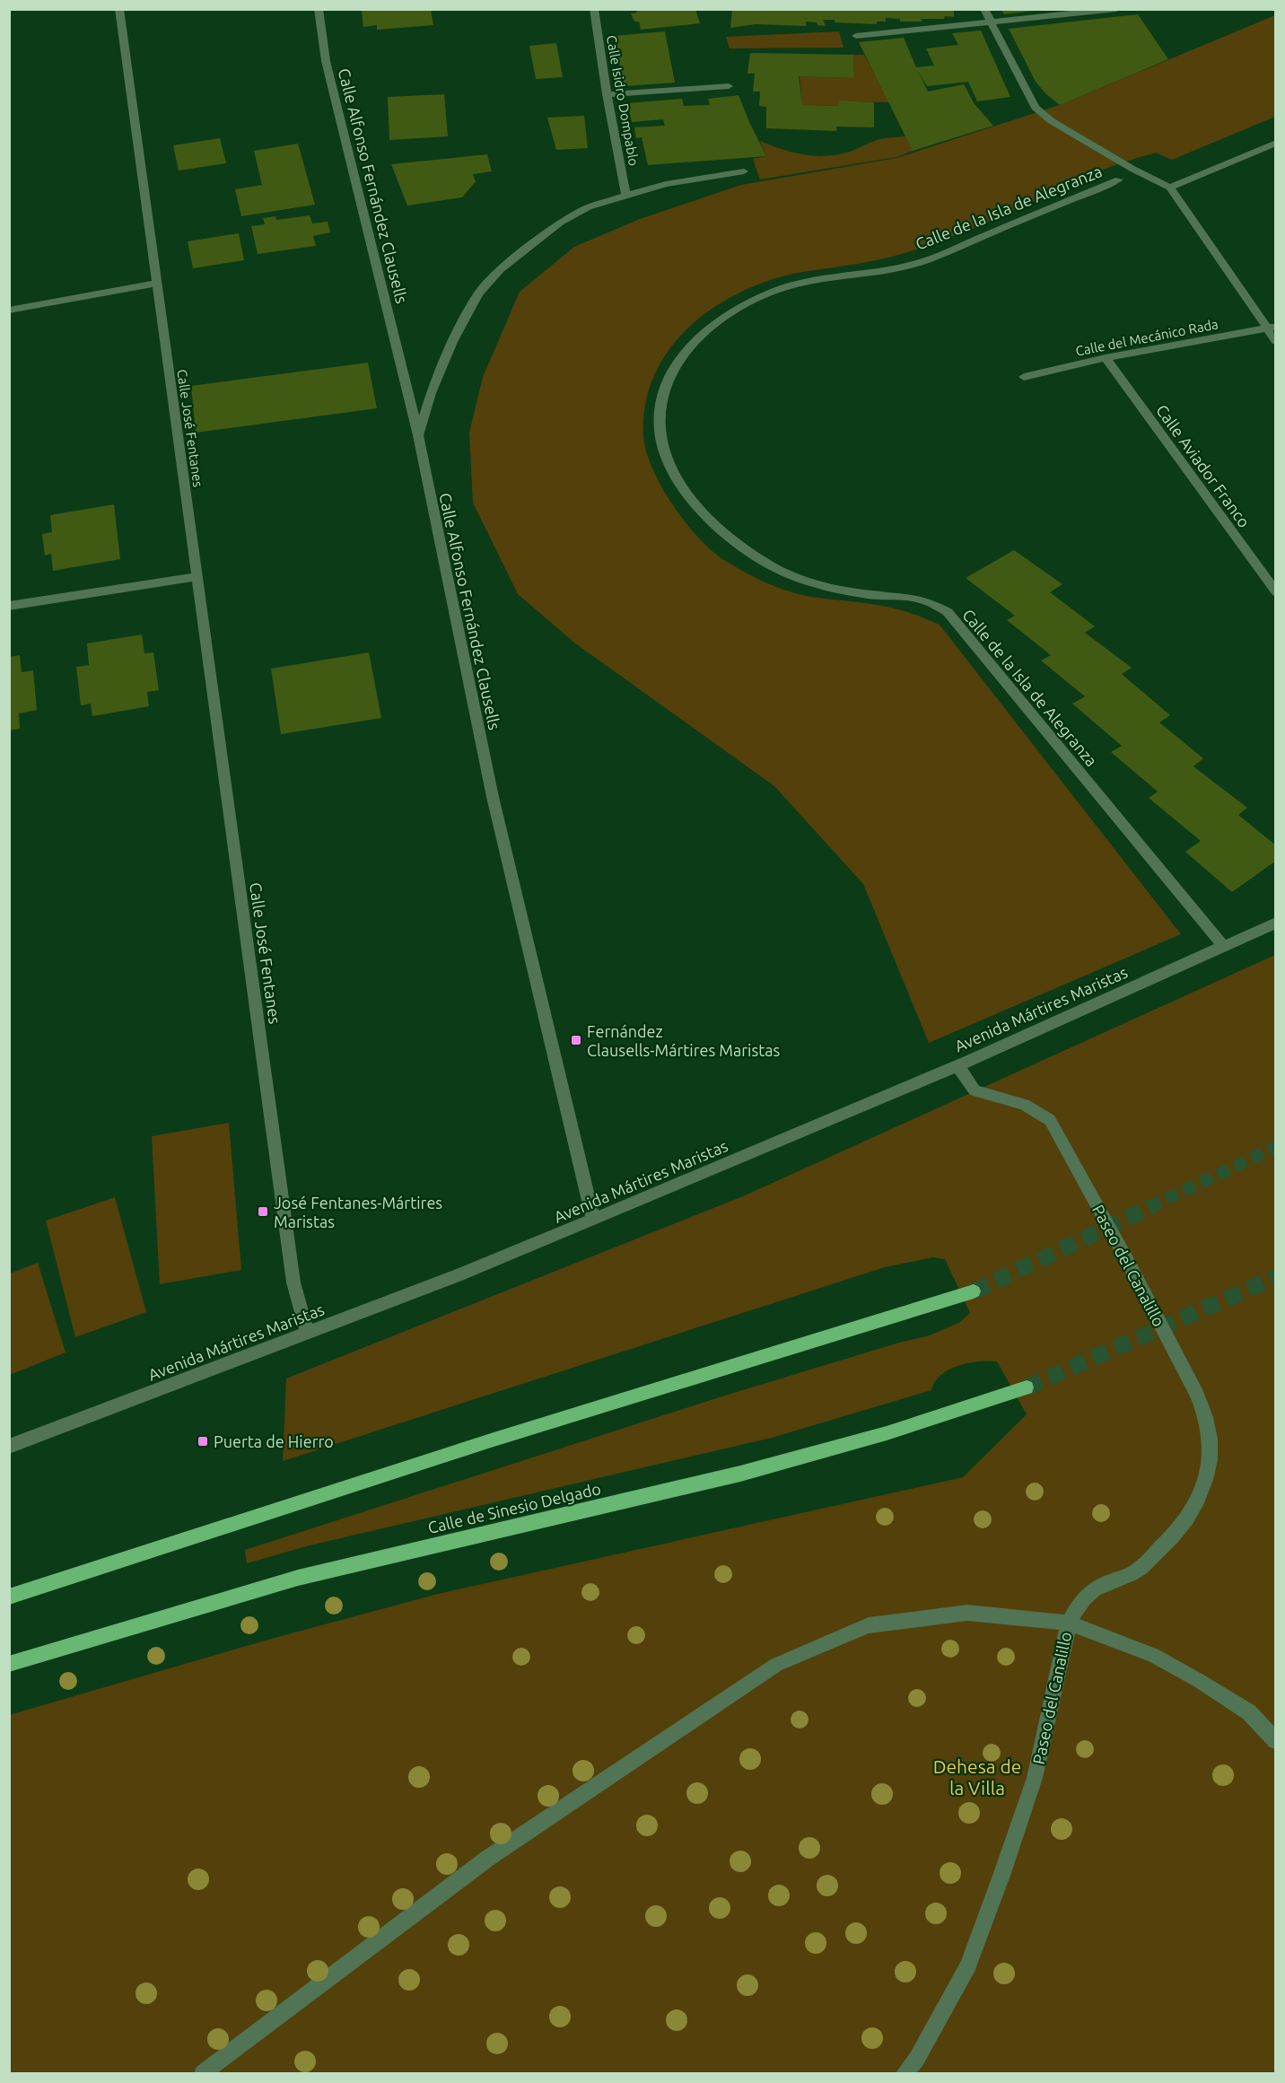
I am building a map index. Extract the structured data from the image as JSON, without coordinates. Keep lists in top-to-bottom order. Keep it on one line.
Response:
{"streets":{"main road":["Calle de Sinesio Delgado"],"street":["Calle Isidro Dompablo","Calle Alfonso Fernández Clausells","Calle de la Isla de Alegranza","Calle del Mecánico Rada","Calle José Fentanes","Calle Aviador Franco","Avenida Mártires Maristas","Paseo del Canalillo"]},"crossings":[["Calle Alfonso Fernández Clausells","Avenida Mártires Maristas"],["Calle de la Isla de Alegranza","Avenida Mártires Maristas"],["Calle del Mecánico Rada","Calle Aviador Franco"],["Calle José Fentanes","Avenida Mártires Maristas"],["Avenida Mártires Maristas","Paseo del Canalillo"]],"parks":["Dehesa de la Villa"],"places":{"transit":["Fernández Clausells-Mártires Maristas","José Fentanes-Mártires Maristas","Puerta de Hierro"]}}
